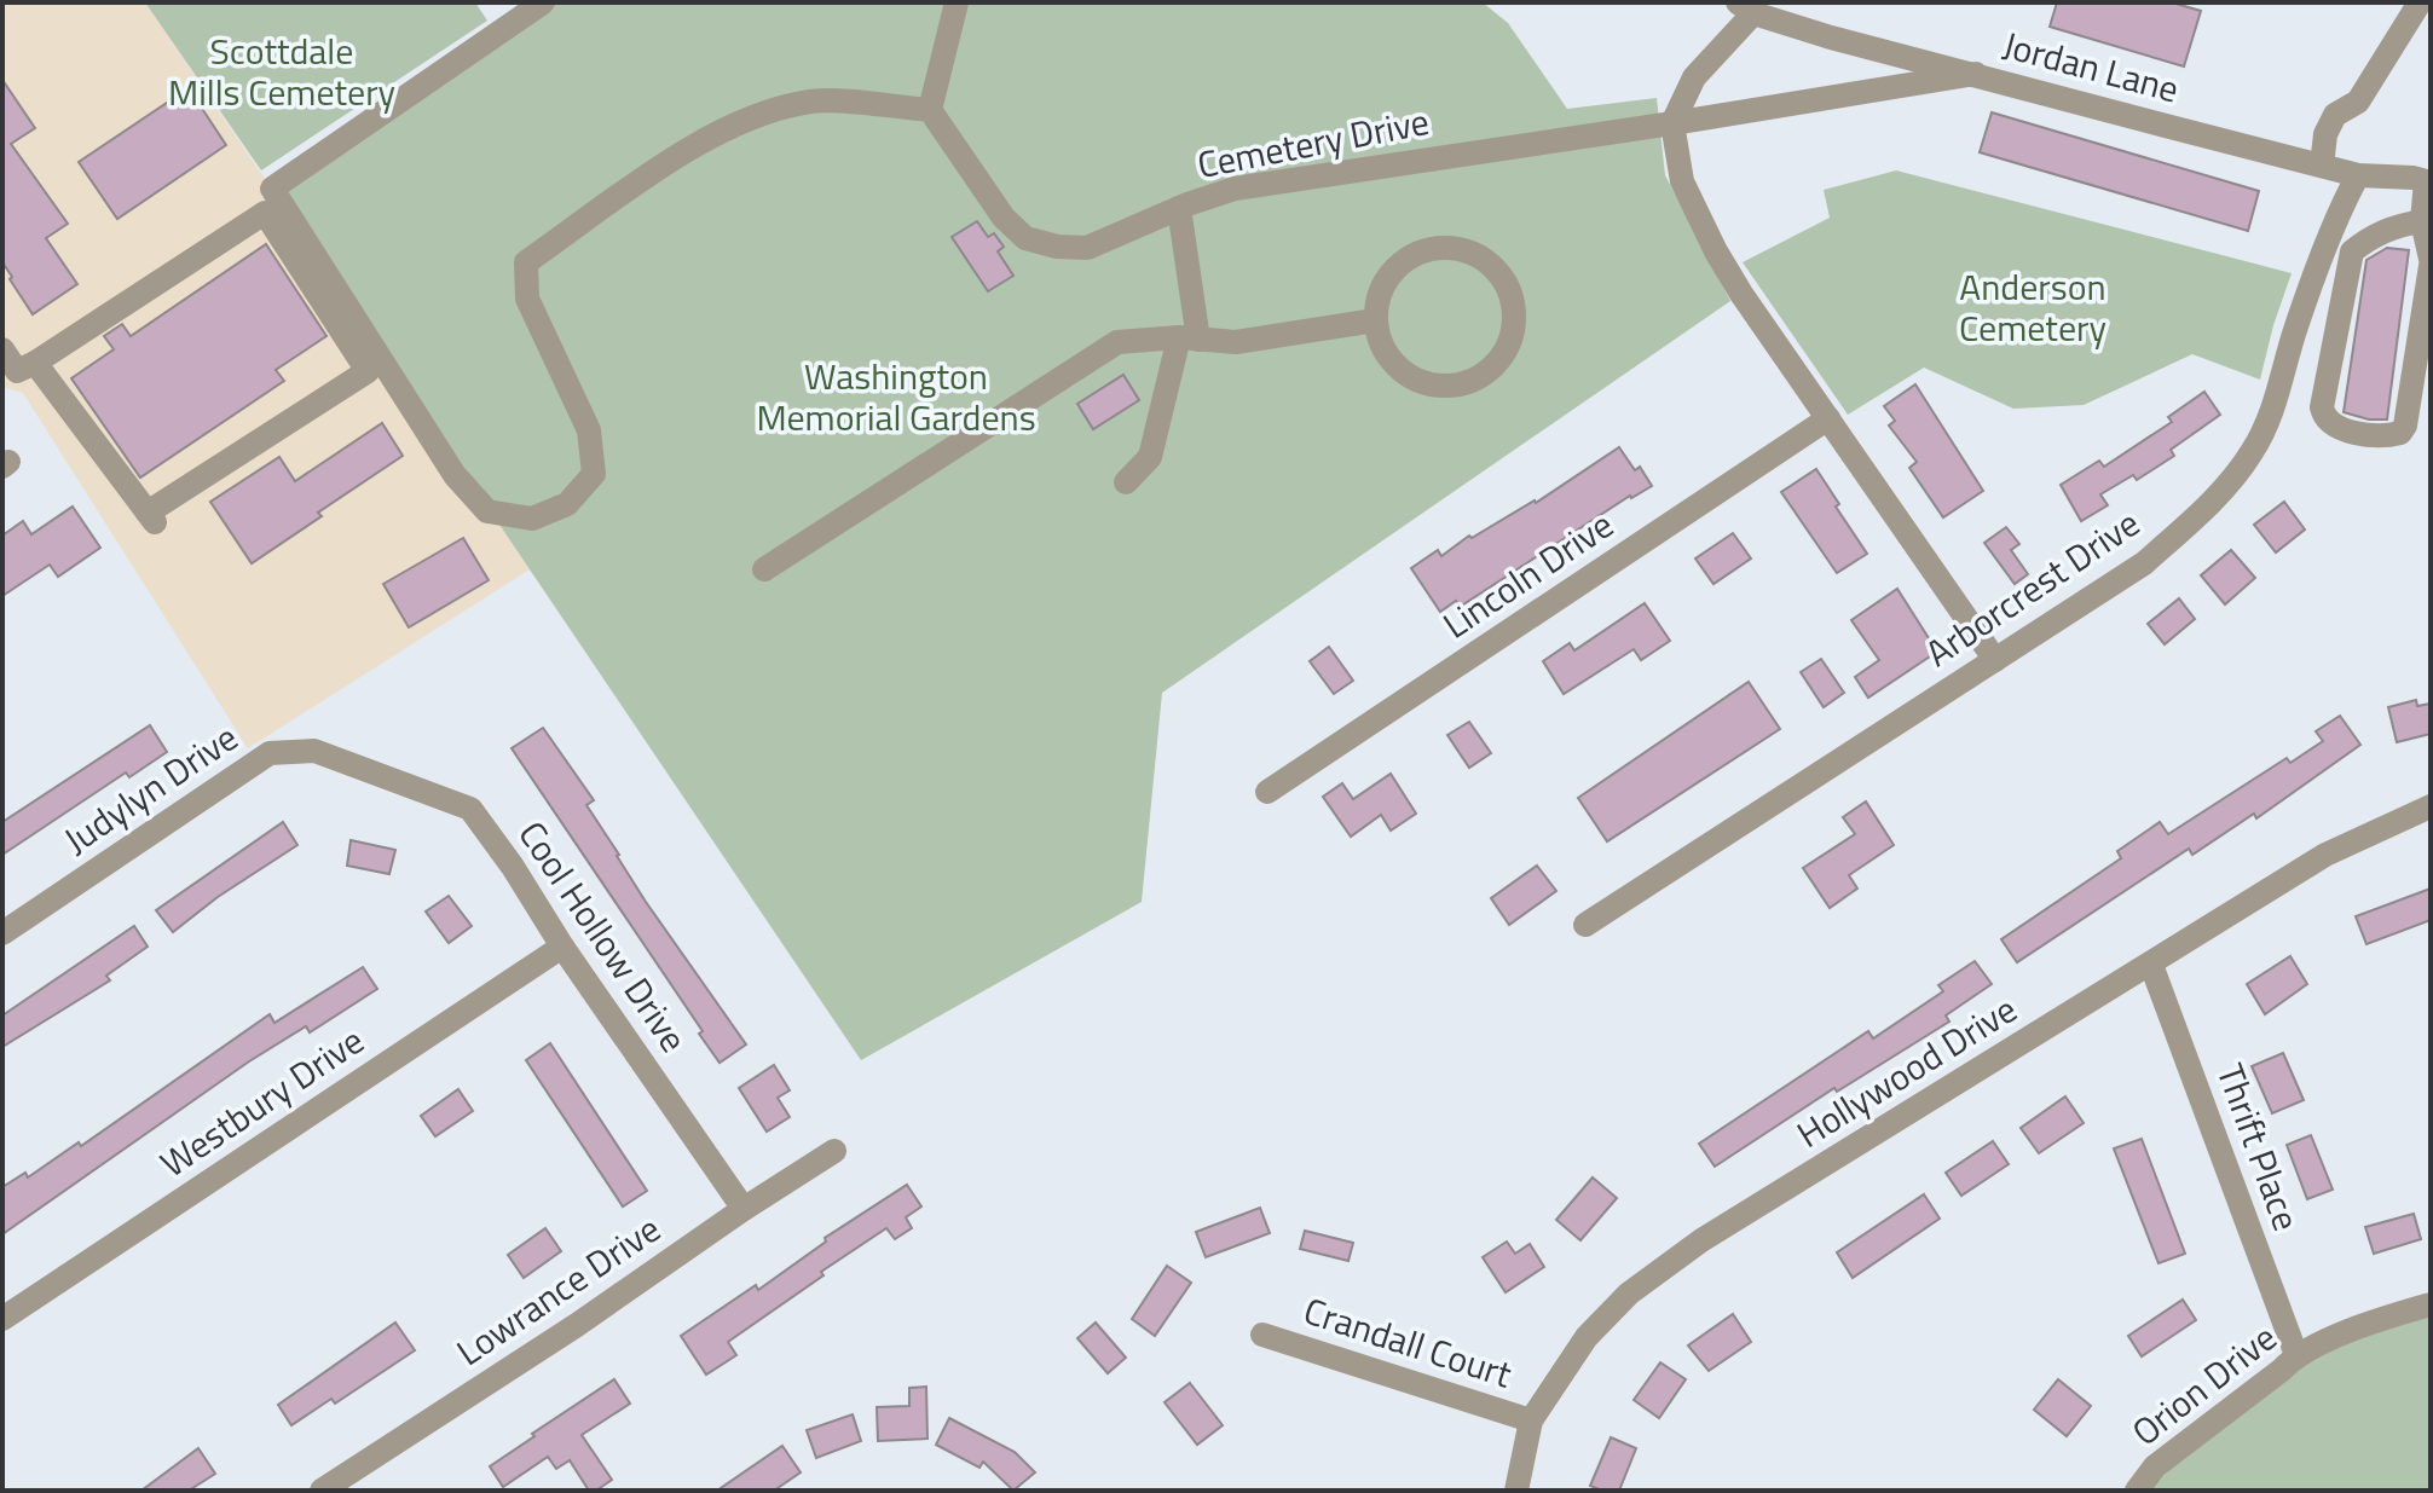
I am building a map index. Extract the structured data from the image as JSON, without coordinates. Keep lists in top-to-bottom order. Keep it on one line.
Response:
{"streets":{"street":["Jordan Lane","Cemetery Drive","Lincoln Drive","Arborcrest Drive","Judylyn Drive","Cool Hollow Drive","Hollywood Drive","Westbury Drive","Thrift Place","Lowrance Drive","Crandall Court","Orion Drive"]},"crossings":[["Jordan Lane","Cemetery Drive"],["Jordan Lane","Arborcrest Drive"],["Judylyn Drive","Cool Hollow Drive"],["Cool Hollow Drive","Westbury Drive"],["Cool Hollow Drive","Lowrance Drive"],["Hollywood Drive","Thrift Place"],["Hollywood Drive","Crandall Court"],["Thrift Place","Orion Drive"]],"parks":["Scottdale Mills Cemetery","Anderson Cemetery","Washington Memorial Gardens"]}
